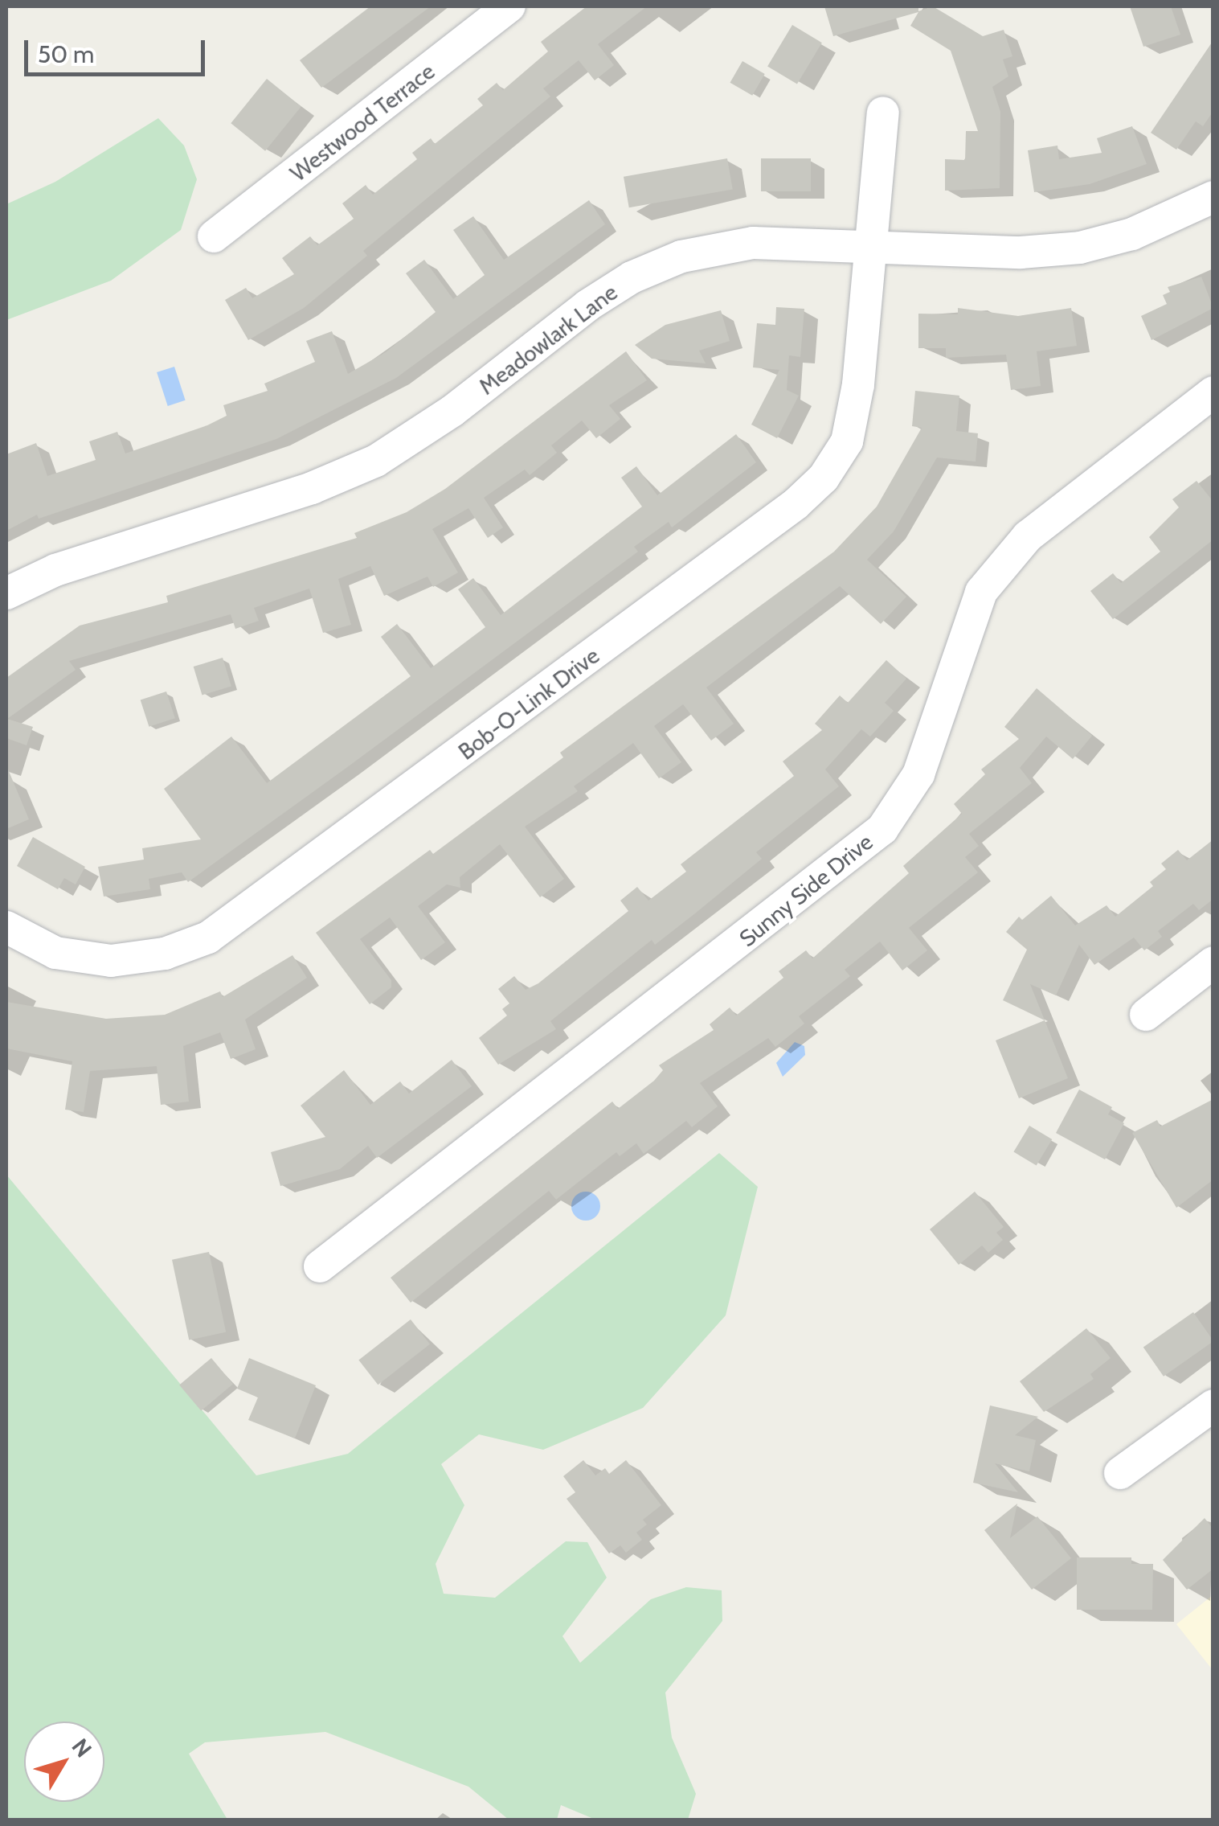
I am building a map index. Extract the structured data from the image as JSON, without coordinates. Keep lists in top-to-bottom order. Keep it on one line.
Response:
{"streets":{"street":["Westwood Terrace","Meadowlark Lane","Bob-O-Link Drive","Sunny Side Drive"]},"crossings":[["Meadowlark Lane","Bob-O-Link Drive"]],"scale_bar":"50 m","north":"top right"}
